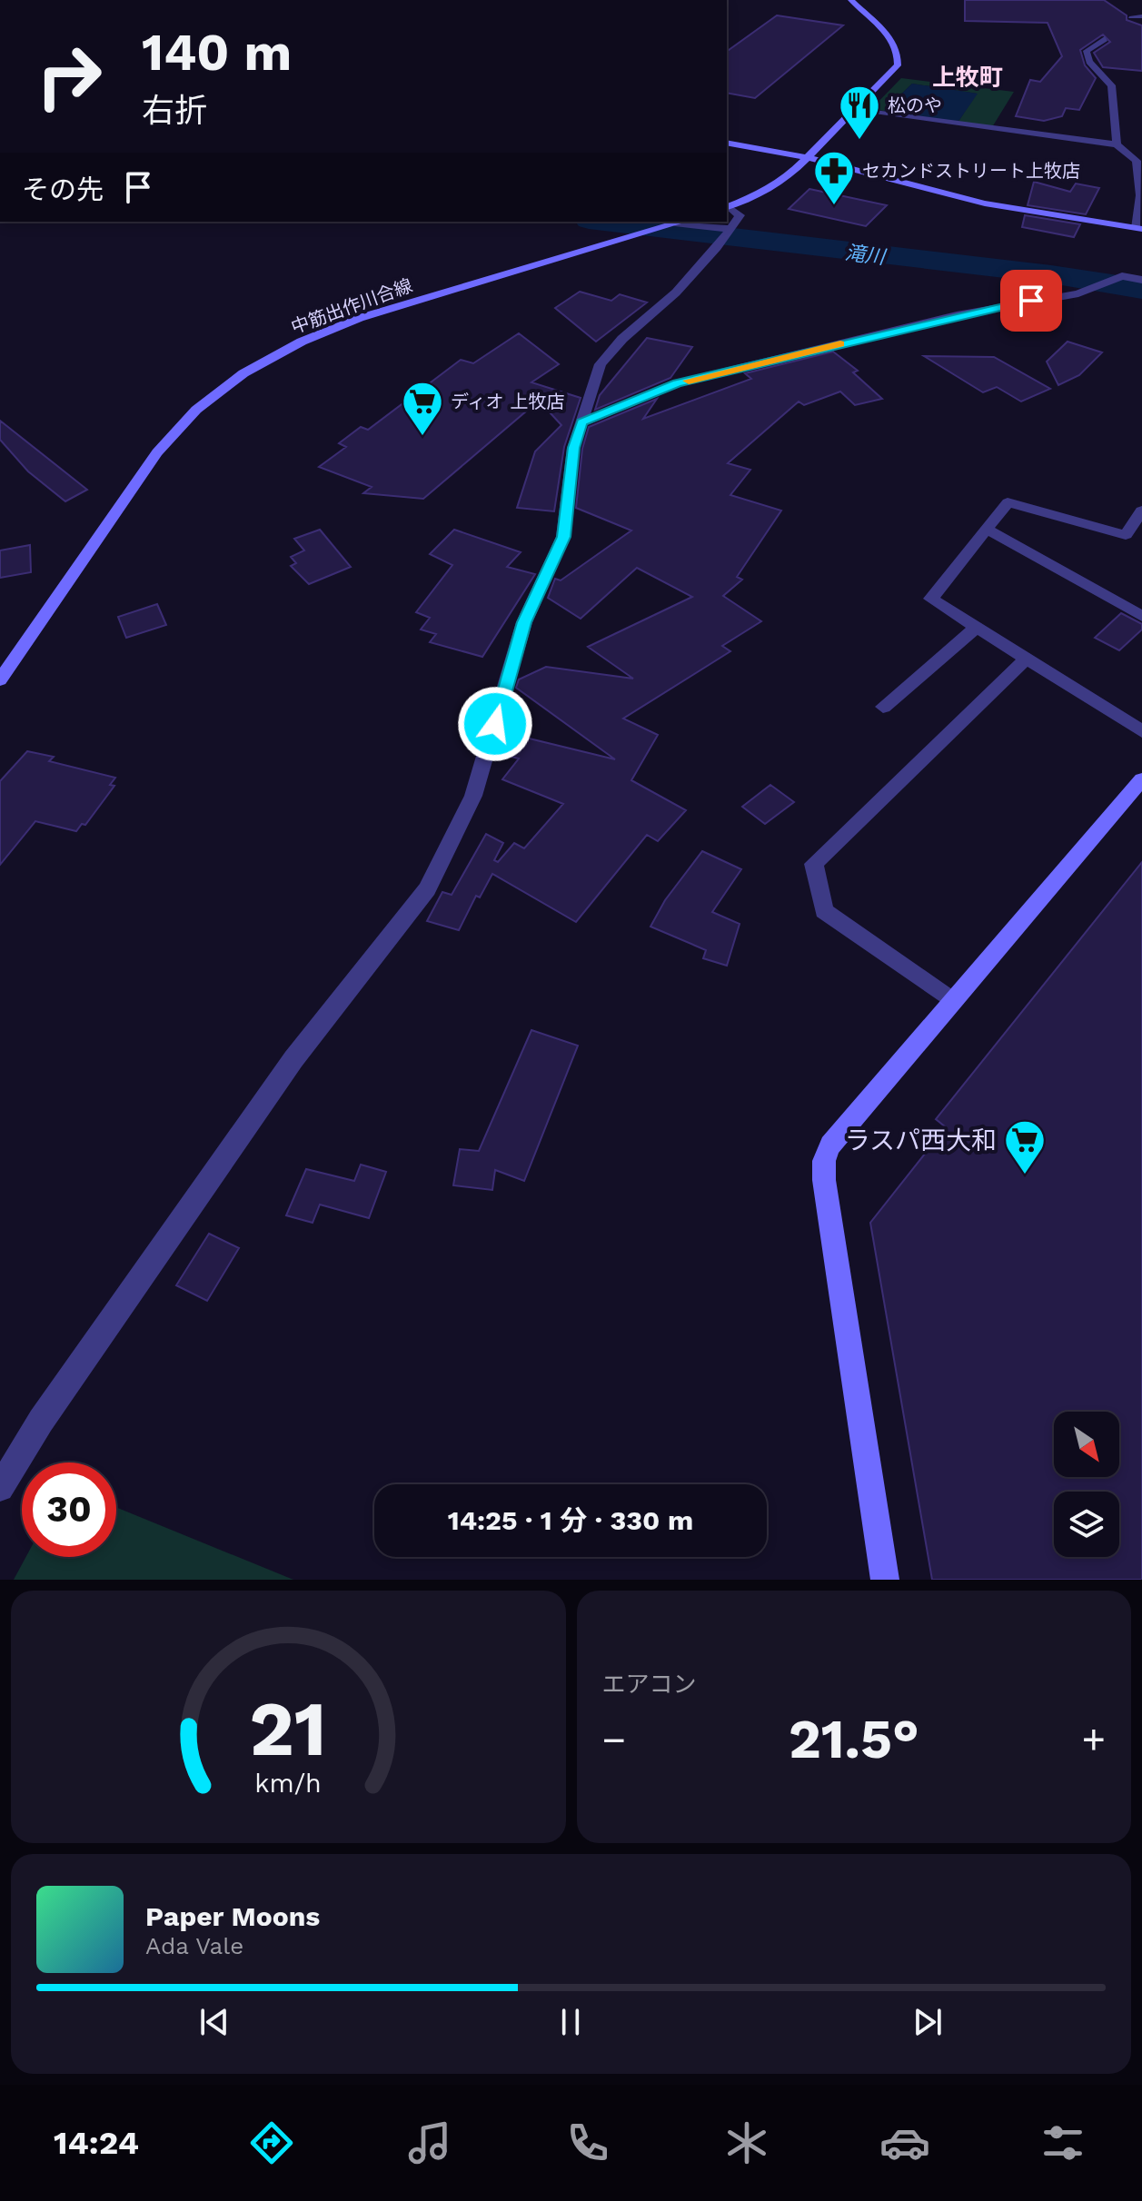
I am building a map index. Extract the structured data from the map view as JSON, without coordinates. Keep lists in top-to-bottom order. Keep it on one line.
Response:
{"streets":{"main road":["中筋出作川合線"]},"districts":["上牧町"],"water":["滝川"],"places":{"restaurant":["松のや"],"pharmacy":["セカンドストリート上牧店"],"supermarket":["ディオ 上牧店","ラスパ西大和"]},"north":"bottom right","page":{"turn":["140 m","右折"],"then":"その先","limit":"30","trip":"14:25 · 1 分 · 330 m","tile":"エアコン","heat":["−","21.5°","+"],"song":["Paper Moons","Ada Vale"],"tabs":"14:24","gauge":["21","km/h"]}}
